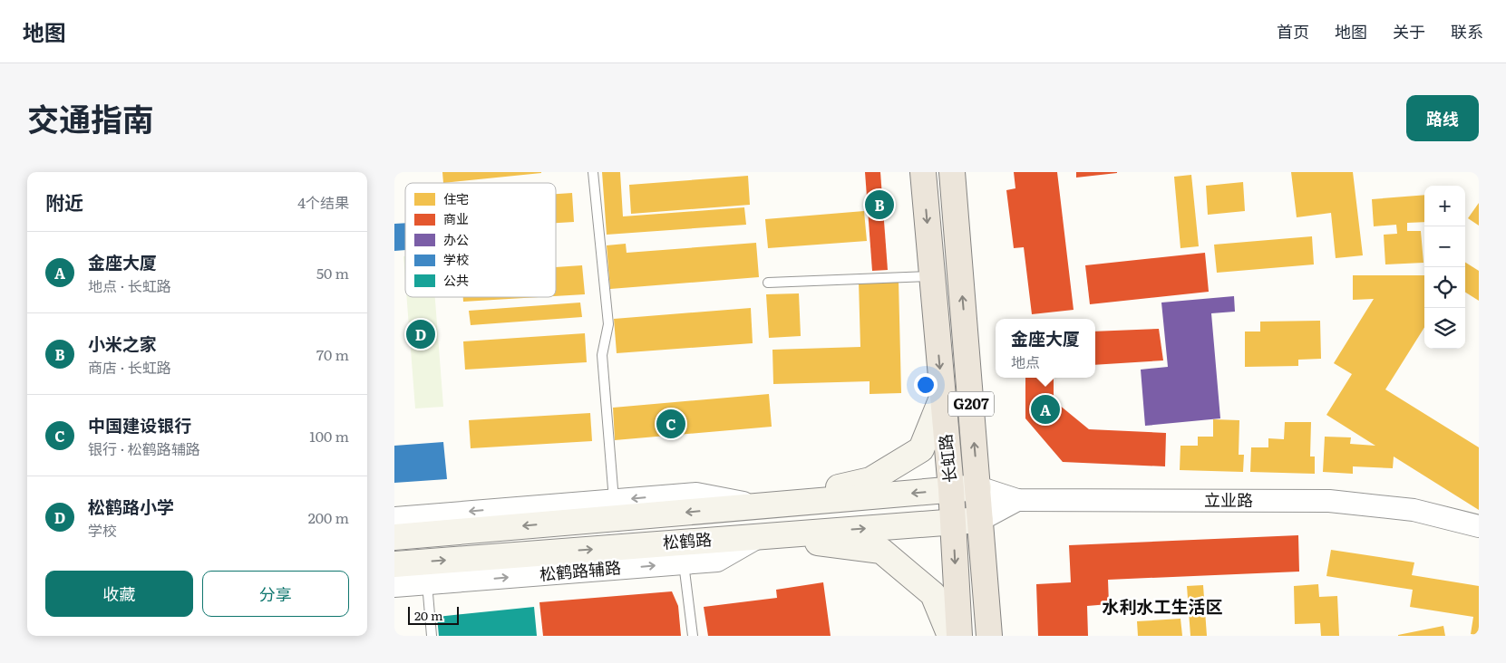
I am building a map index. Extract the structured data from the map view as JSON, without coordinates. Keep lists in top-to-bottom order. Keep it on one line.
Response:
{"streets":{"highway":["G207","长虹路"],"main road":["松鹤路"],"street":["立业路","松鹤路辅路"]},"crossings":[["长虹路","立业路"],["长虹路","松鹤路"],["立业路","松鹤路"],["松鹤路","松鹤路辅路"]],"districts":["水利水工生活区"],"legend":["住宅","商业","办公","学校","公共"],"scale_bar":"20 m","page":{"header":"地图","nav":["首页","地图","关于","联系"],"title":"交通指南","buttons":["路线",["收藏","分享"]],"heading":["附近","4个结果"],"map_buttons":["+","−"],"pins":["B","D","A","C"],"list":[{"mark":"A","name":"金座大厦","note":"地点 · 长虹路","value":"50 m"},{"mark":"B","name":"小米之家","note":"商店 · 长虹路","value":"70 m"},{"mark":"C","name":"中国建设银行","note":"银行 · 松鹤路辅路","value":"100 m"},{"mark":"D","name":"松鹤路小学","note":"学校","value":"200 m"}],"popup":["金座大厦","地点"],"scale":"20 m"}}
